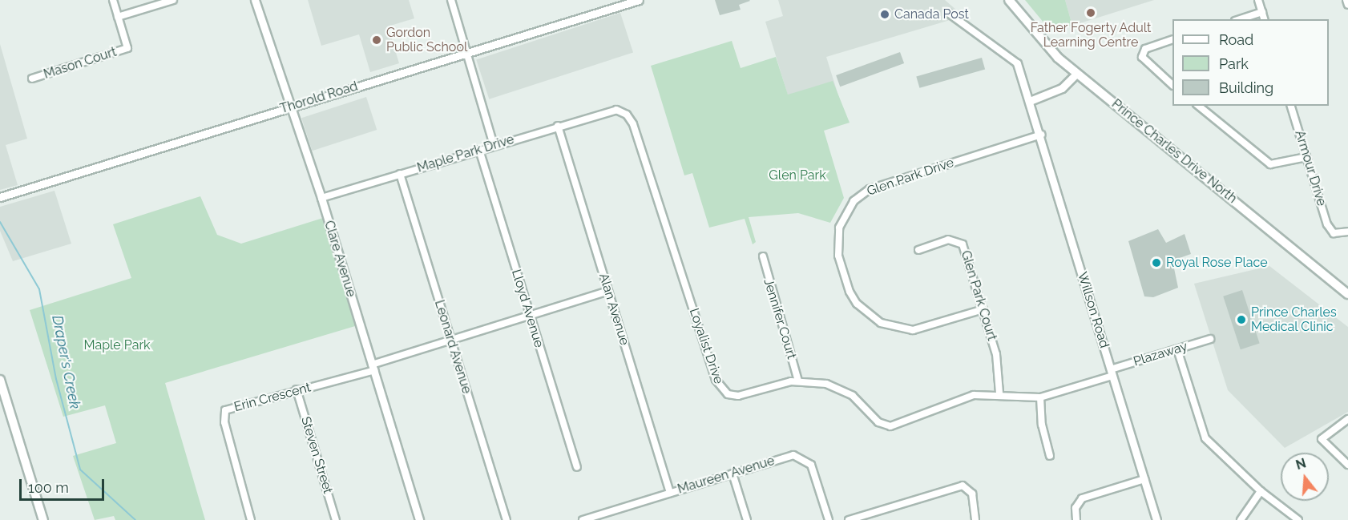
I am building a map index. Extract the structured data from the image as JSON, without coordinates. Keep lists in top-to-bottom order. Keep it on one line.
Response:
{"streets":{"main road":["Prince Charles Drive North"],"street":["Mason Court","Thorold Road","Maple Park Drive","Armour Drive","Glen Park Drive","Clare Avenue","Glen Park Court","Lloyd Avenue","Alan Avenue","Willson Road","Jennifer Court","Loyalist Drive","Leonard Avenue","Plazaway","Erin Crescent","Steven Street","Maureen Avenue"]},"crossings":[["Thorold Road","Clare Avenue"],["Maple Park Drive","Clare Avenue"],["Maple Park Drive","Lloyd Avenue"],["Maple Park Drive","Alan Avenue"],["Maple Park Drive","Loyalist Drive"],["Maple Park Drive","Leonard Avenue"],["Glen Park Drive","Glen Park Court"],["Glen Park Drive","Willson Road"],["Clare Avenue","Erin Crescent"],["Glen Park Court","Loyalist Drive"],["Lloyd Avenue","Erin Crescent"],["Alan Avenue","Erin Crescent"],["Alan Avenue","Maureen Avenue"],["Willson Road","Loyalist Drive"],["Willson Road","Plazaway"],["Jennifer Court","Loyalist Drive"],["Loyalist Drive","Plazaway"],["Leonard Avenue","Erin Crescent"],["Erin Crescent","Steven Street"]],"water":["Draper's Creek"],"parks":["Glen Park","Maple Park"],"places":["Father Fogerty Adult Learning Centre","Canada Post","Gordon Public School","Royal Rose Place","Prince Charles Medical Clinic"],"legend":["Road","Park","Building"],"scale_bar":"100 m","north":"top"}
